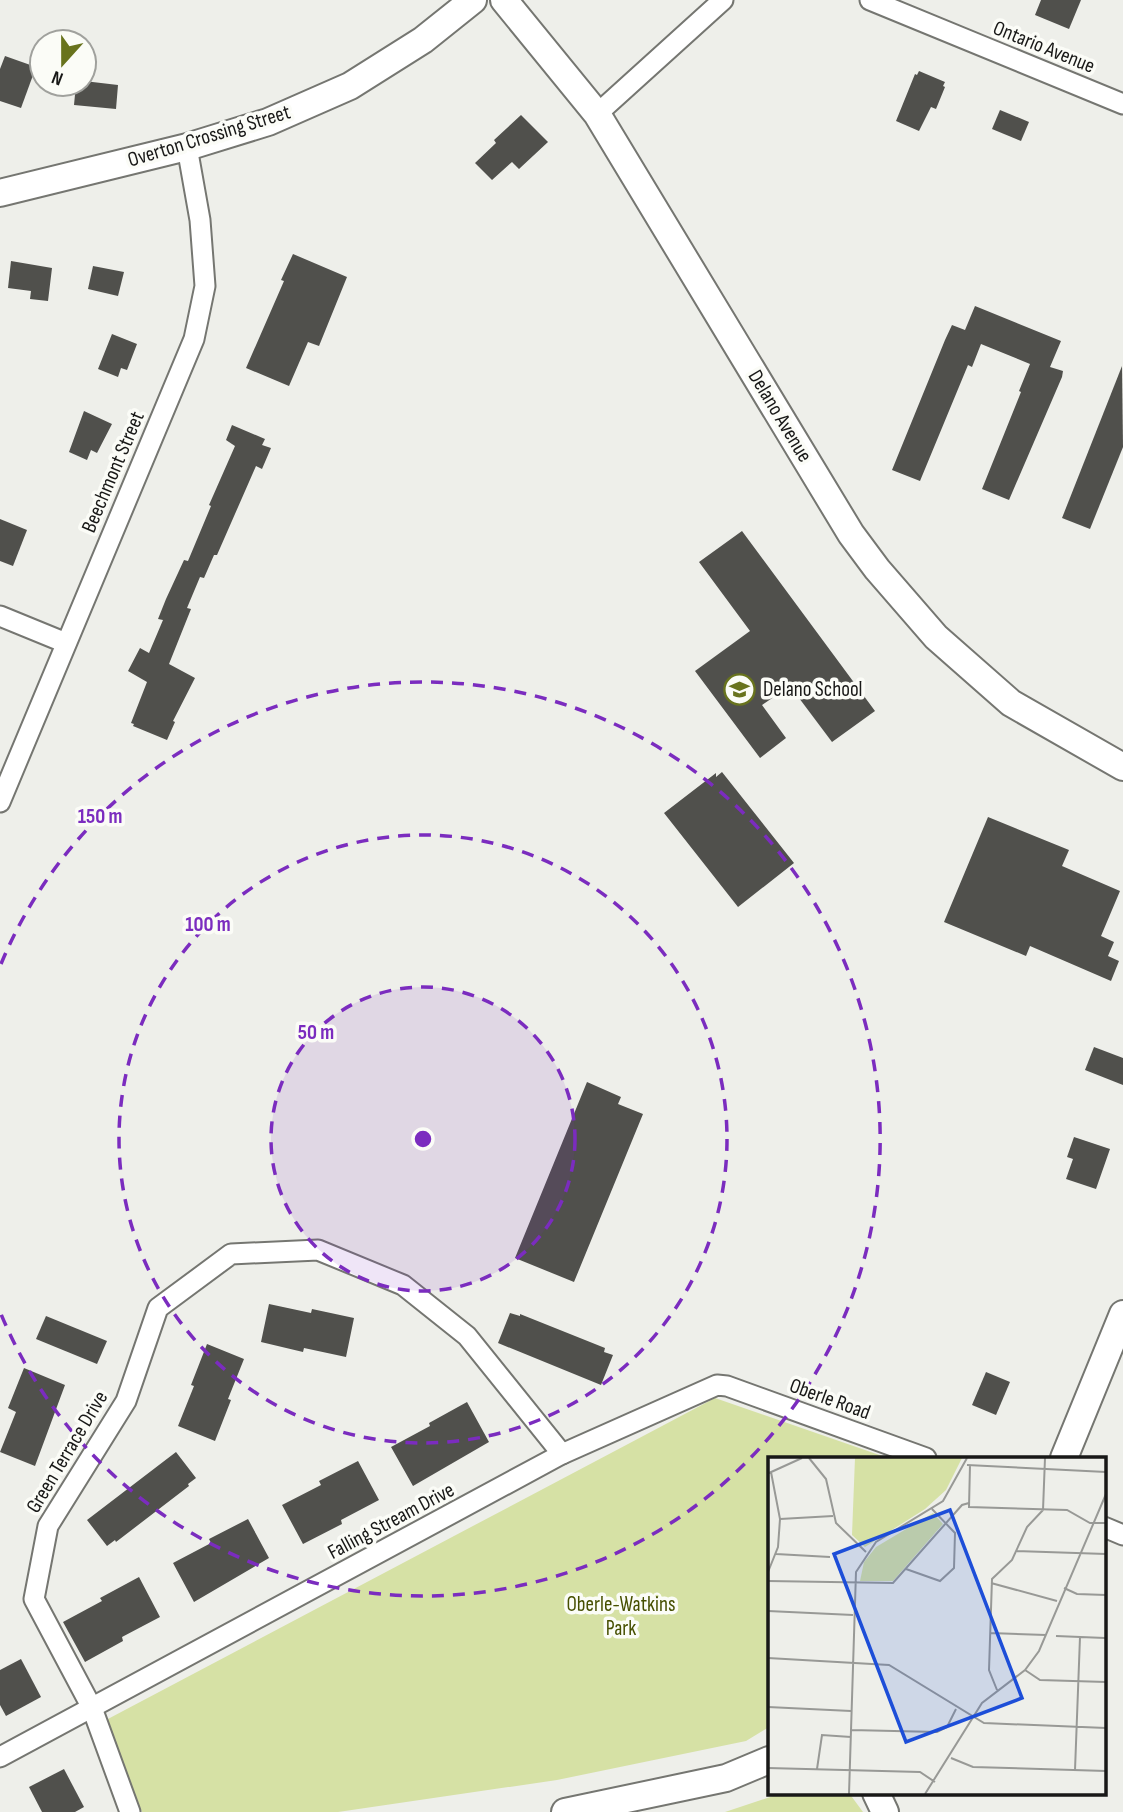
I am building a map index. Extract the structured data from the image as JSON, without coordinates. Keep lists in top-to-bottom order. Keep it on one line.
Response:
{"streets":{"main road":["Overton Crossing Street","Delano Avenue"],"street":["Ontario Avenue","Beechmont Street","Oberle Road","Green Terrace Drive","Falling Stream Drive"]},"crossings":[["Overton Crossing Street","Beechmont Street"],["Oberle Road","Falling Stream Drive"],["Green Terrace Drive","Falling Stream Drive"]],"parks":["Oberle-Watkins Park"],"places":{"school or university":["Delano School"]},"north":"bottom","rings":["150 m","100 m","50 m"]}
